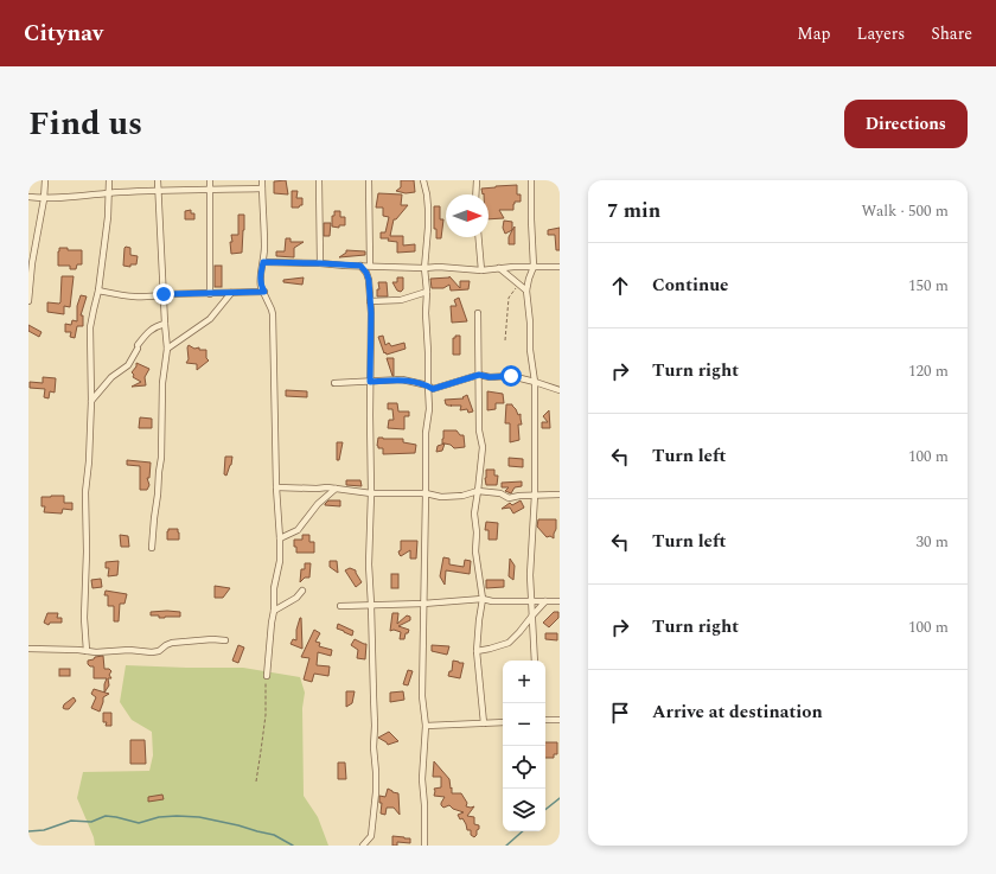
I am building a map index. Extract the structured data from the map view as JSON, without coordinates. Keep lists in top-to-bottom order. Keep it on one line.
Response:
{"north":"right","page":{"header":"Citynav","nav":["Map","Layers","Share"],"title":"Find us","buttons":"Directions","heading":["7 min","Walk · 500 m"],"list":[["Continue","150 m"],["Turn right","120 m"],["Turn left","100 m"],["Turn left","30 m"],["Turn right","100 m"],"Arrive at destination"],"map_buttons":["+","−"]}}
